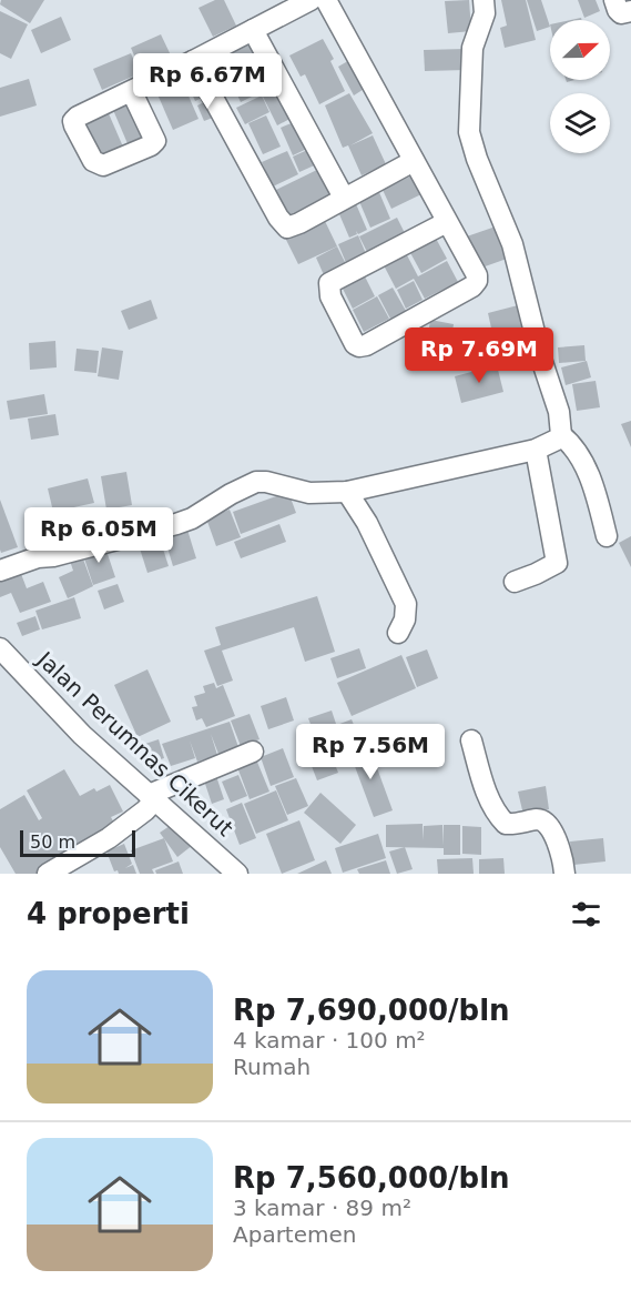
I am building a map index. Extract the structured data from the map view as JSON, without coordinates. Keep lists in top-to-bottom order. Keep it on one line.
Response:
{"streets":{"street":["Jalan Perumnas Cikerut"]},"scale_bar":"50 m","north":"right","page":{"price":["Rp 6.67M","Rp 7.69M","Rp 6.05M","Rp 7.56M"],"scale":"50 m","heading":"4 properti","list":[{"name":"Rp 7,690,000/bln","note":"4 kamar · 100 m² · Rumah"},{"name":"Rp 7,560,000/bln","note":"3 kamar · 89 m² · Apartemen"}]}}
